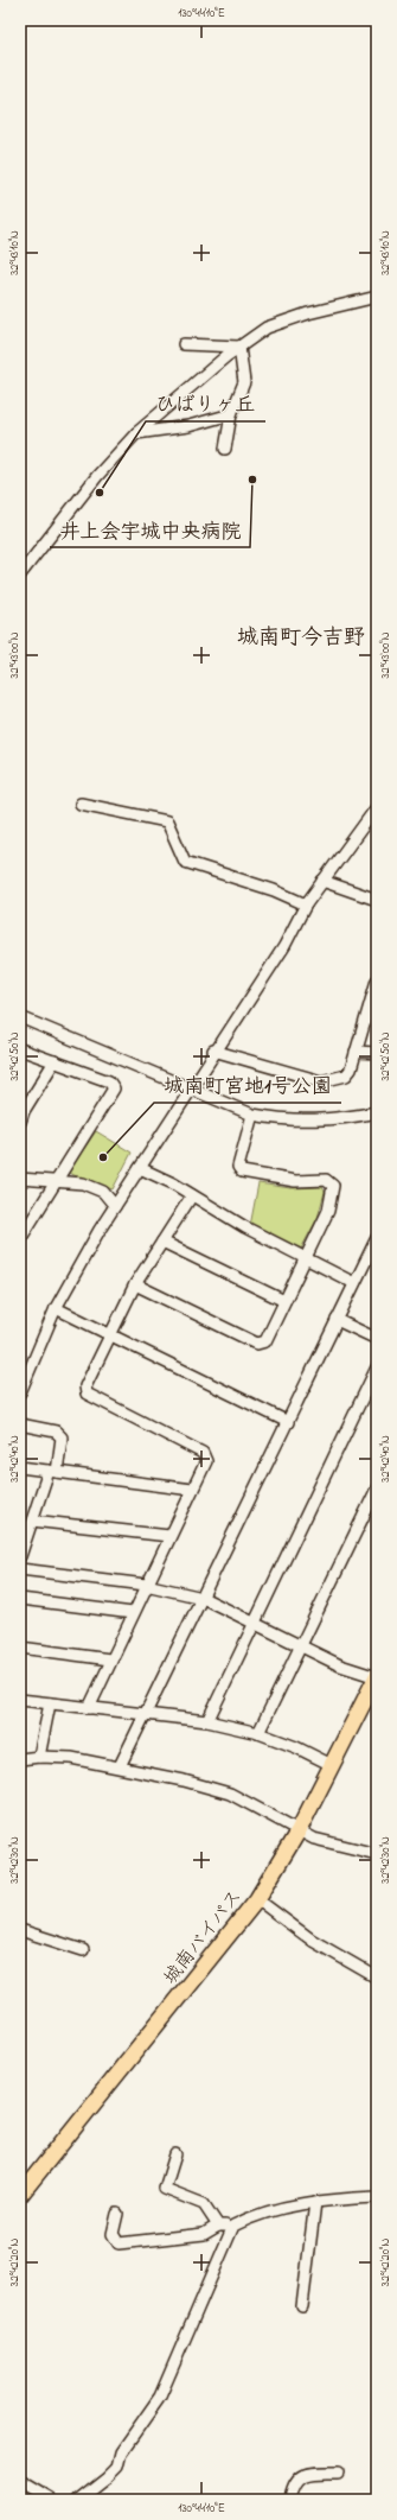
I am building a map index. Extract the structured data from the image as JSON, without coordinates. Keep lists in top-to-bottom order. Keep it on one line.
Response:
{"streets":{"highway":["城南バイパス"]},"districts":["城南町今吉野"],"places":["井上会宇城中央病院","ひばりヶ丘","城南町宮地1号公園"],"coordinates":["130°44'10\"E","32°43'10\"N","32°43'00\"N","32°42'50\"N","32°42'40\"N","32°42'30\"N","32°42'20\"N"]}
